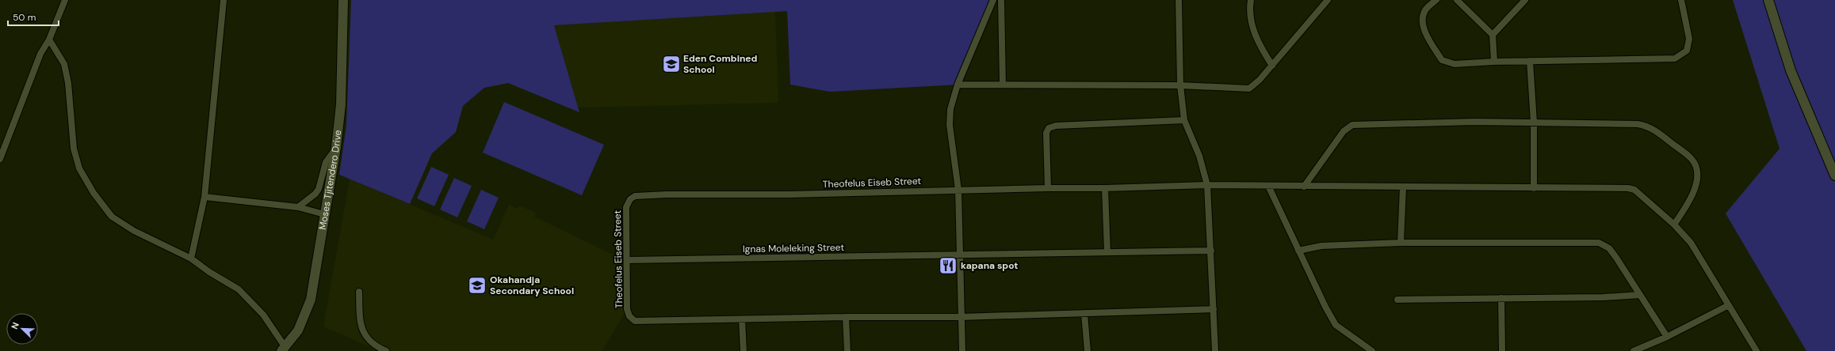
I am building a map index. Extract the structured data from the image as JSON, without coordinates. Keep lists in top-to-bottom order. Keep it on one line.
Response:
{"streets":{"street":["Moses Tjitendero Drive","Theofelus Eiseb Street","Ignas Moleleking Street"]},"crossings":[["Theofelus Eiseb Street","Ignas Moleleking Street"]],"places":{"school or university":["Eden Combined School","Okahandja Secondary School"],"restaurant":["kapana spot"]},"scale_bar":"50 m","north":"top left"}
